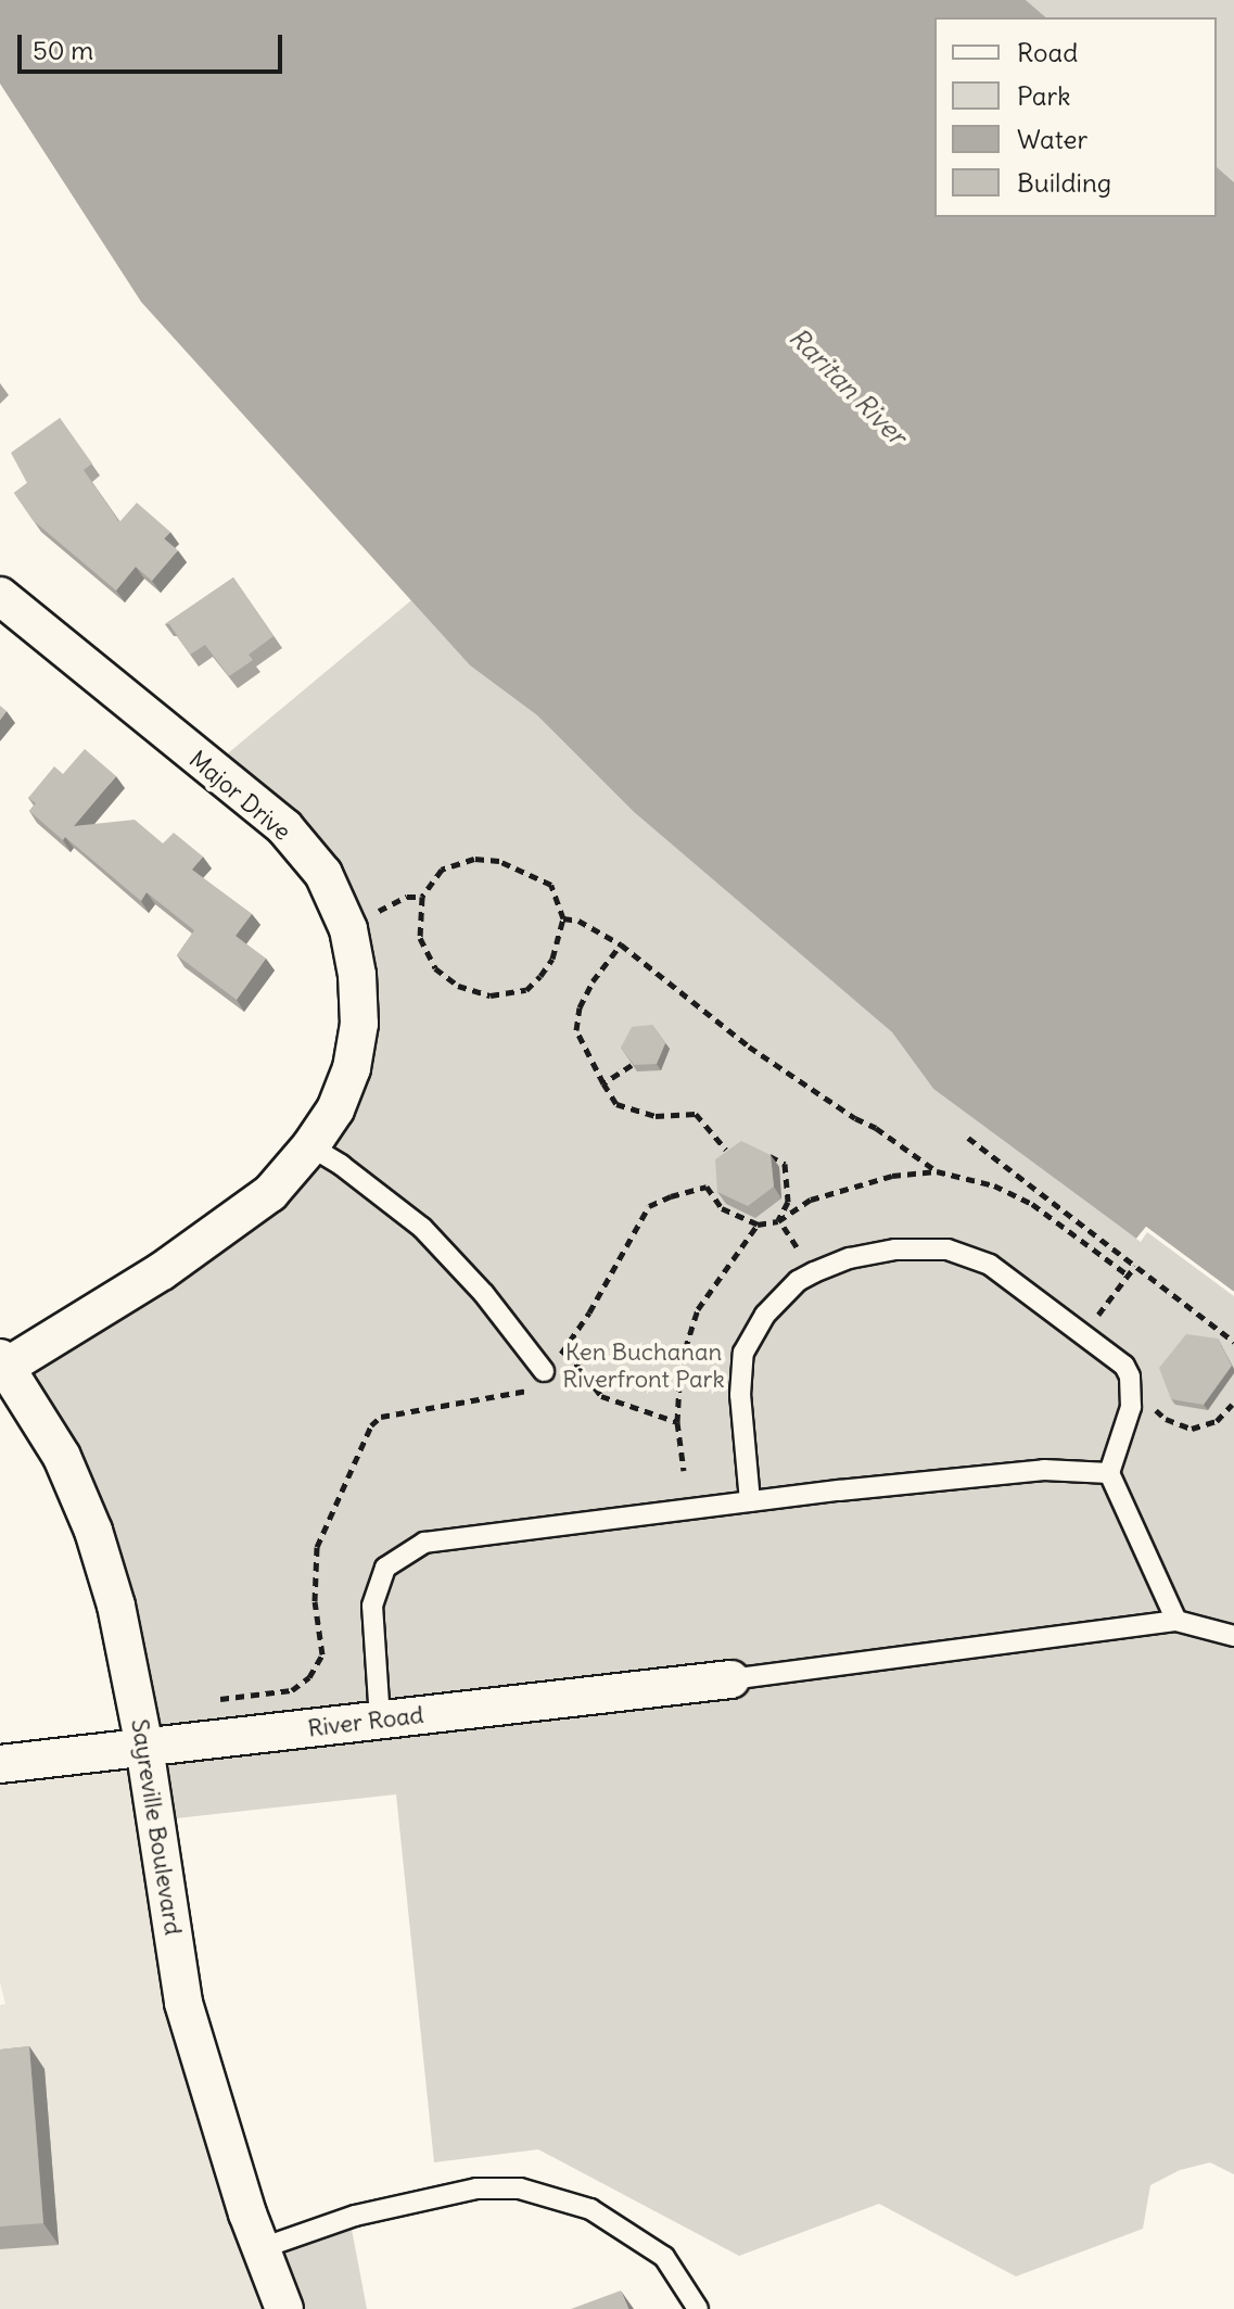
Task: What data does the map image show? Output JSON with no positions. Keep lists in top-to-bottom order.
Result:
{
  "streets": {
    "street": ["Major Drive", "River Road", "Sayreville Boulevard"]
  },
  "crossings": [
    ["Major Drive", "Sayreville Boulevard"],
    ["River Road", "Sayreville Boulevard"]
  ],
  "water": ["Raritan River"],
  "parks": ["Ken Buchanan Riverfront Park"],
  "legend": [
    "Road",
    "Park",
    "Water",
    "Building"
  ],
  "scale_bar": "50 m"
}
